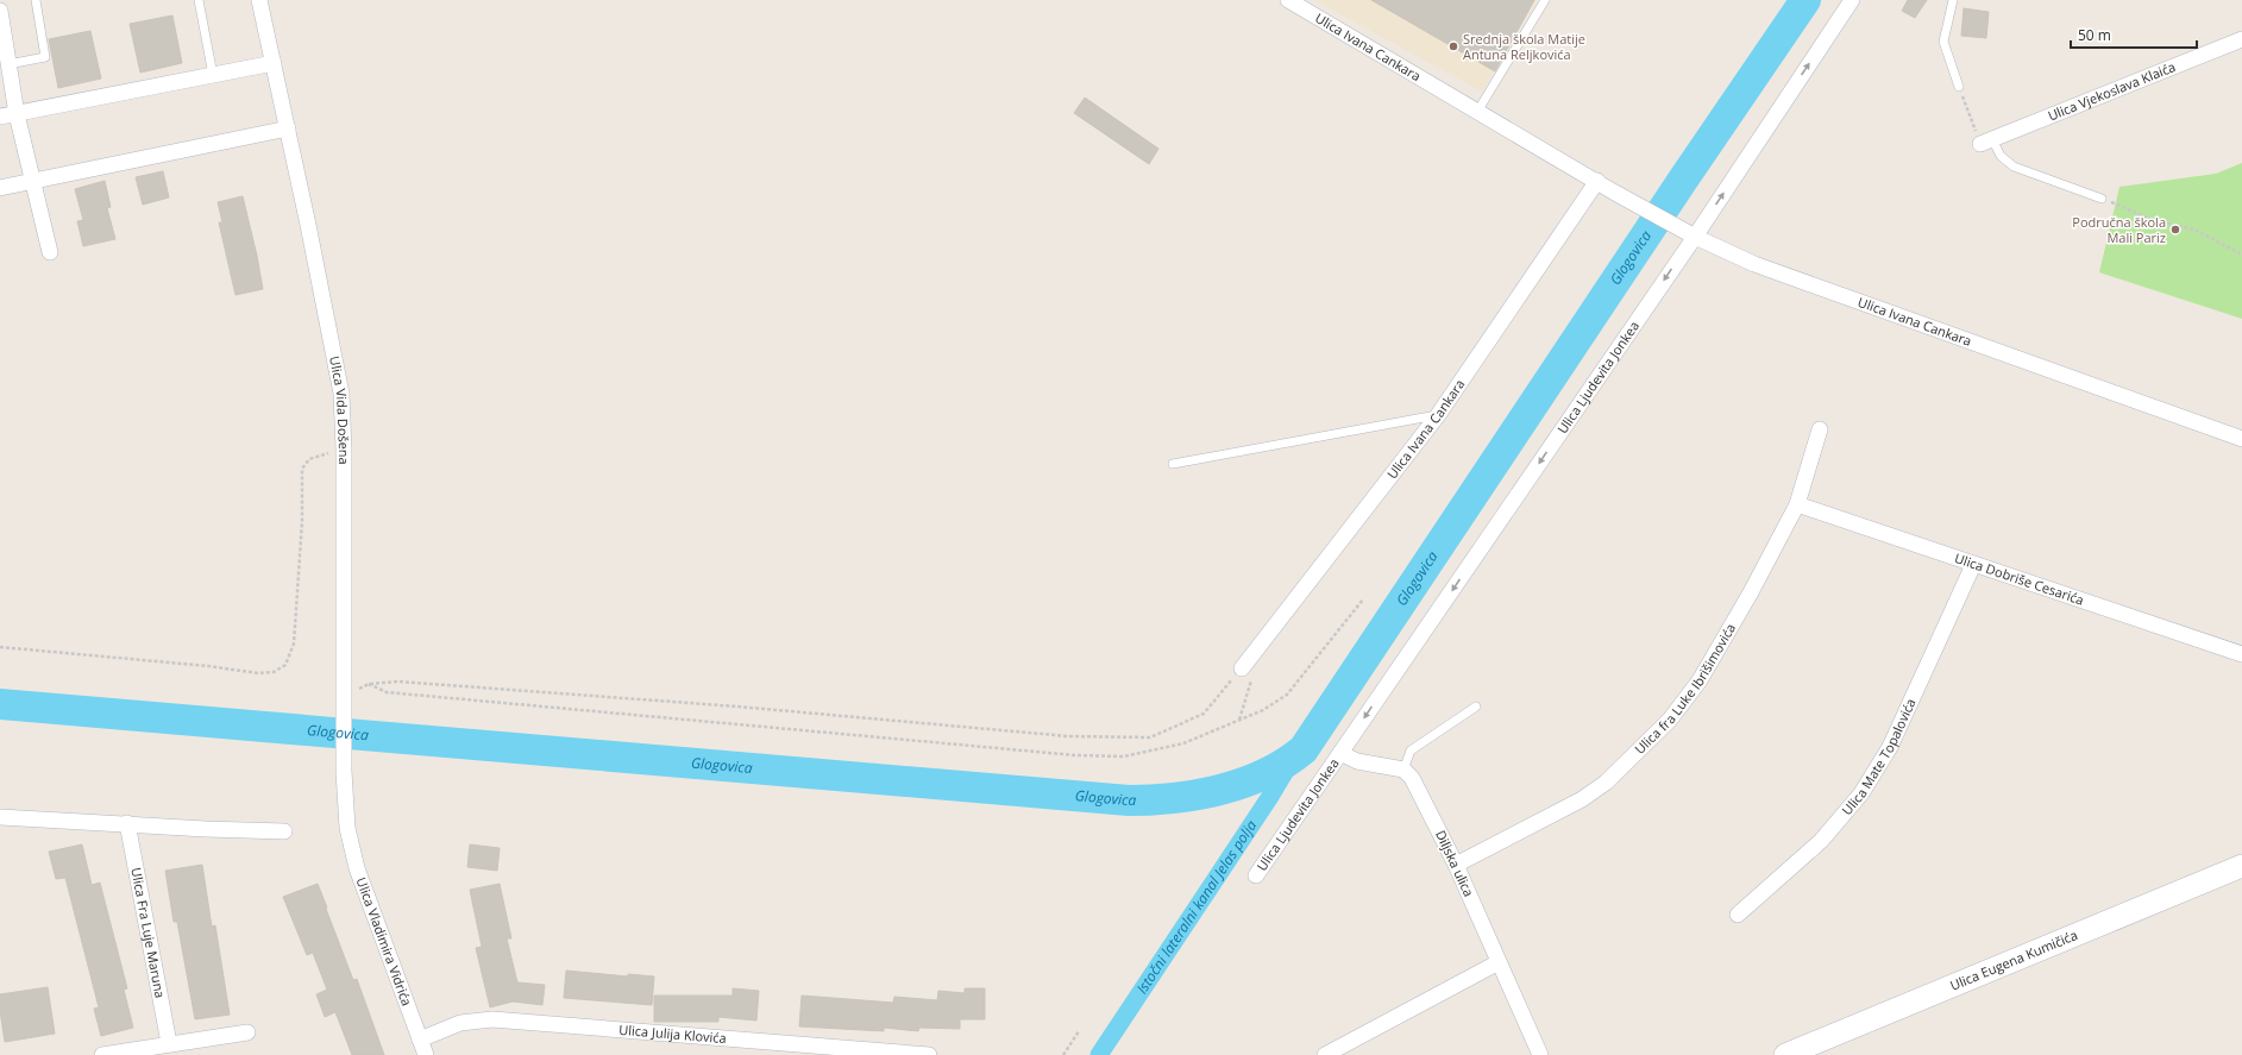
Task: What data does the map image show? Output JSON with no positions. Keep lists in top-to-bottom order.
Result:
{
  "streets": {
    "main road": ["Ulica Eugena Kumičića"],
    "street": [
      "Ulica Ivana Cankara",
      "Ulica Vjekoslava Klaića",
      "Ulica Ljudevita Jonkea",
      "Ulica Vida Došena",
      "Ulica Dobriše Cesarića",
      "Ulica fra Luke Ibrišimovića",
      "Ulica Mate Topalovića",
      "Diljska ulica",
      "Ulica Fra Luje Maruna",
      "Ulica Vladimira Vidrića",
      "Ulica Julija Klovića"
    ]
  },
  "crossings": [
    ["Ulica Ivana Cankara", "Ulica Ljudevita Jonkea"],
    ["Ulica Ljudevita Jonkea", "Diljska ulica"],
    ["Ulica Vida Došena", "Ulica Vladimira Vidrića"],
    ["Ulica Dobriše Cesarića", "Ulica fra Luke Ibrišimovića"],
    ["Ulica Dobriše Cesarića", "Ulica Mate Topalovića"],
    ["Ulica fra Luke Ibrišimovića", "Diljska ulica"],
    ["Ulica Vladimira Vidrića", "Ulica Julija Klovića"]
  ],
  "water": ["Glogovica", "Istočni lateralni kanal Jelas polja"],
  "places": ["Srednja škola Matije Antuna Reljkovića", "Područna škola Mali Pariz"],
  "scale_bar": "50 m"
}
